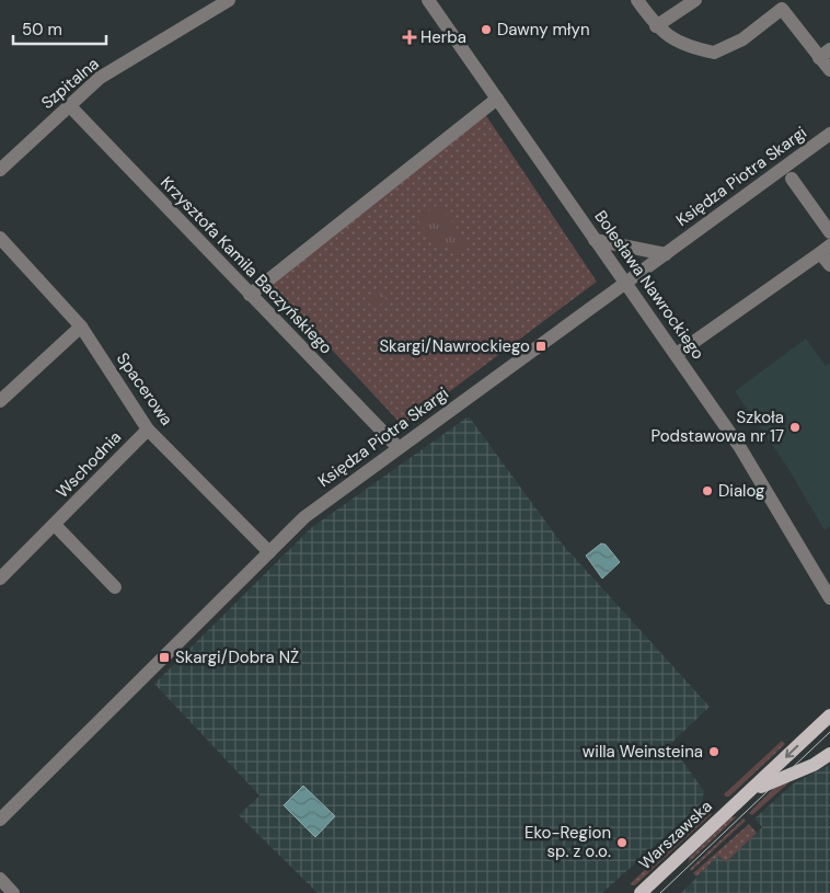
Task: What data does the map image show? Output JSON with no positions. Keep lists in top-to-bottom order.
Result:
{
  "streets": {
    "main road": ["Warszawska"],
    "street": [
      "Szpitalna",
      "Księdza Piotra Skargi",
      "Krzysztofa Kamila Baczyńskiego",
      "Bolesława Nawrockiego",
      "Spacerowa",
      "Wschodnia"
    ]
  },
  "crossings": [
    ["Szpitalna", "Krzysztofa Kamila Baczyńskiego"],
    ["Księdza Piotra Skargi", "Krzysztofa Kamila Baczyńskiego"],
    ["Księdza Piotra Skargi", "Bolesława Nawrockiego"],
    ["Księdza Piotra Skargi", "Spacerowa"],
    ["Spacerowa", "Wschodnia"]
  ],
  "places": {
    "other": [
      "Dawny młyn",
      "Szkoła Podstawowa nr 17",
      "Dialog",
      "willa Weinsteina",
      "Eko-Region sp. z o.o."
    ],
    "health": ["Herba"],
    "transit": ["Skargi/Nawrockiego", "Skargi/Dobra NŻ"]
  },
  "scale_bar": "50 m"
}
